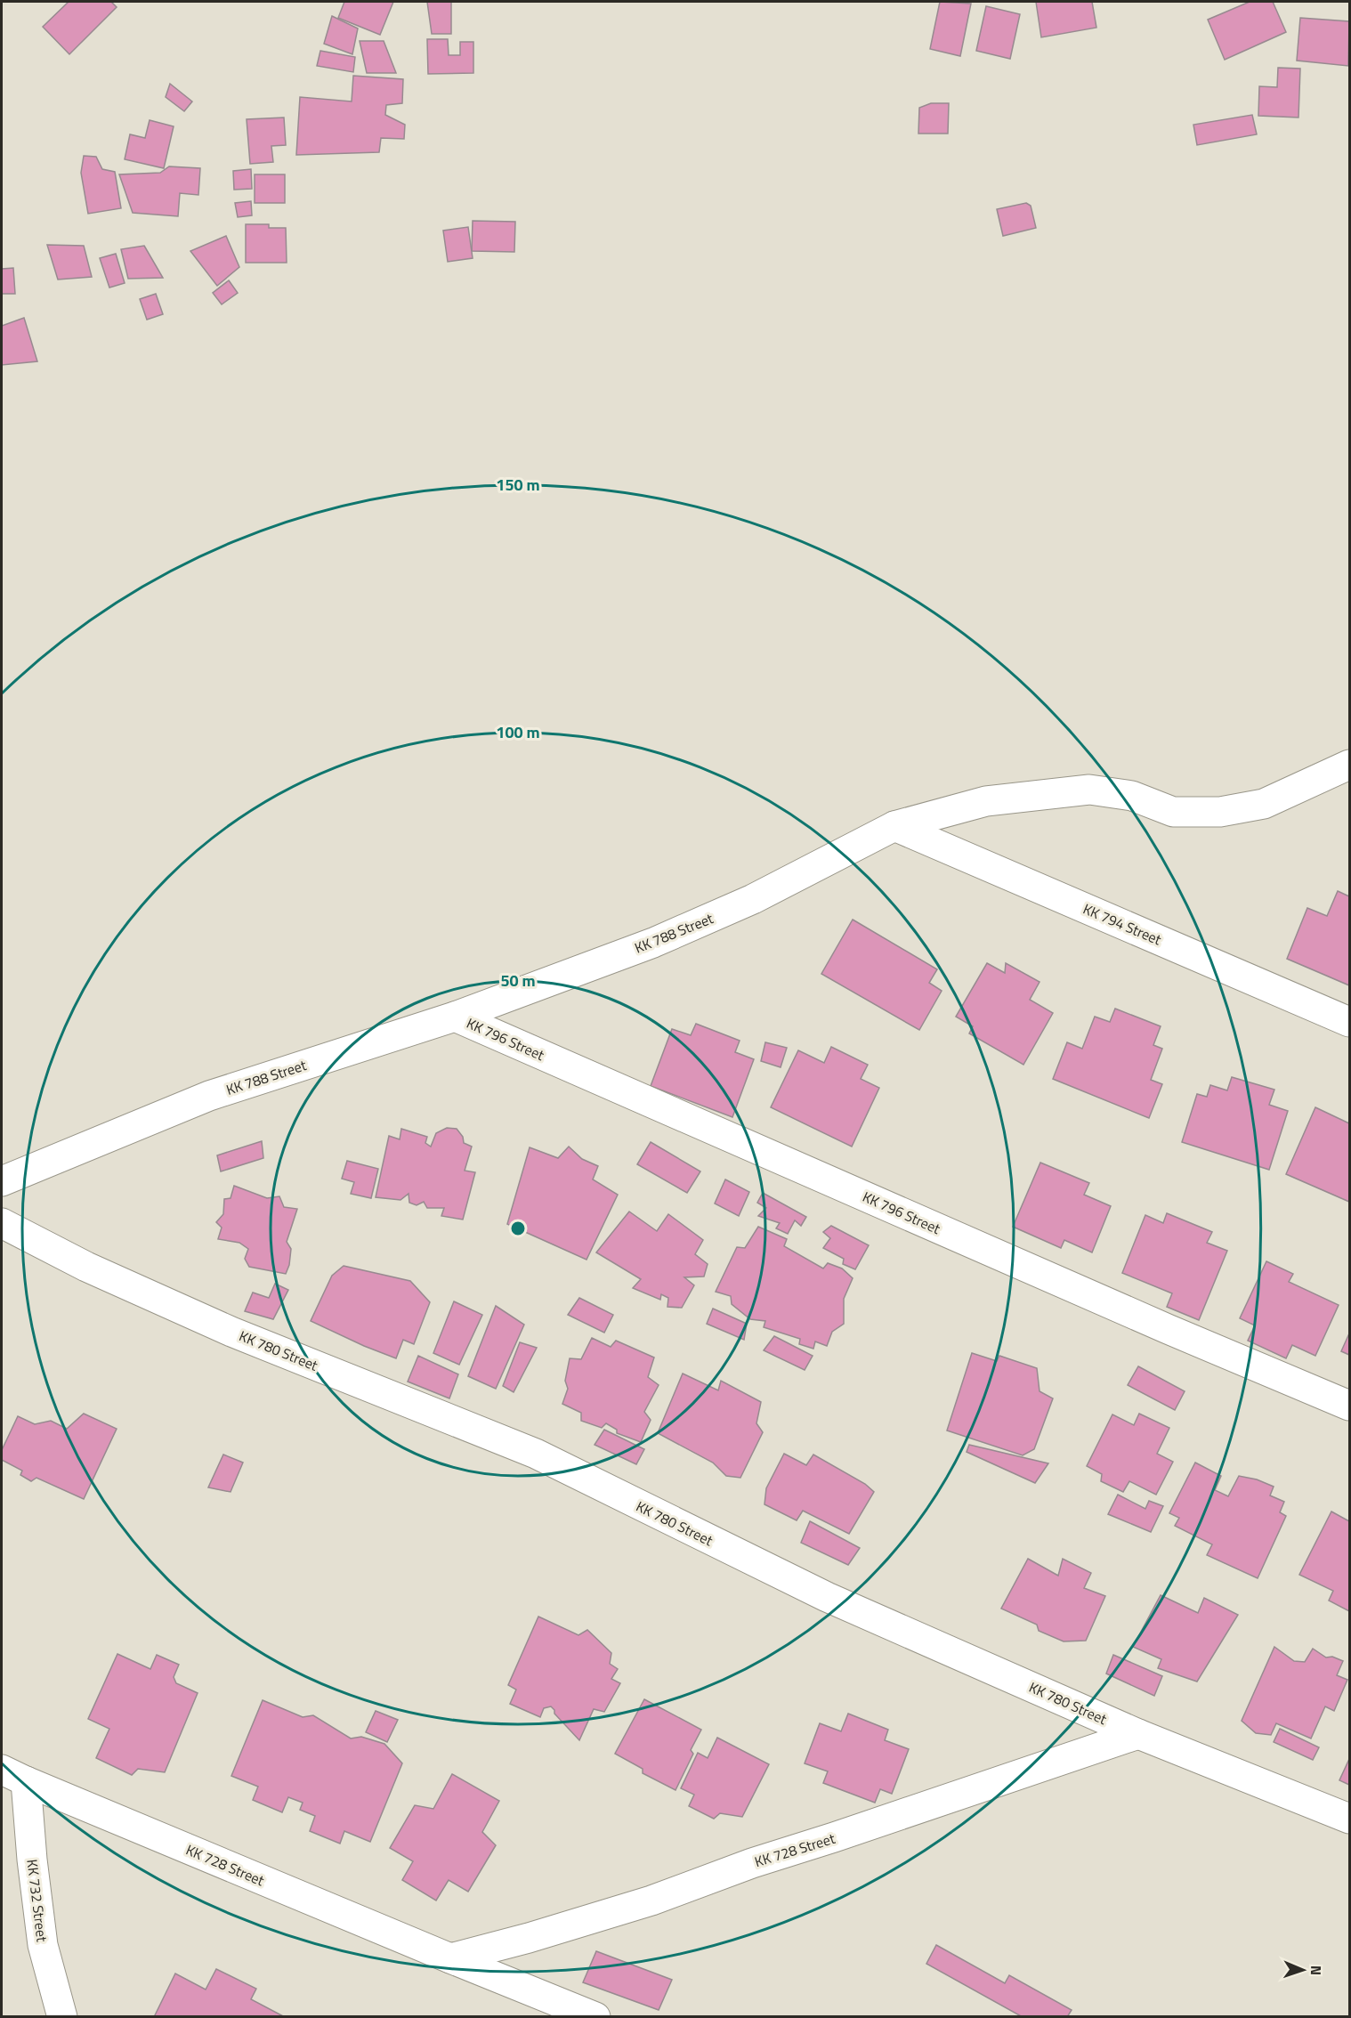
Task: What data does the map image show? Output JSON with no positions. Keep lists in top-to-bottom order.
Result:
{
  "streets": {
    "street": [
      "KK 794 Street",
      "KK 788 Street",
      "KK 796 Street",
      "KK 780 Street",
      "KK 728 Street",
      "KK 732 Street"
    ]
  },
  "crossings": [
    ["KK 794 Street", "KK 788 Street"],
    ["KK 788 Street", "KK 796 Street"],
    ["KK 780 Street", "KK 728 Street"],
    ["KK 728 Street", "KK 732 Street"]
  ],
  "north": "right",
  "rings": ["150 m", "100 m", "50 m"]
}
